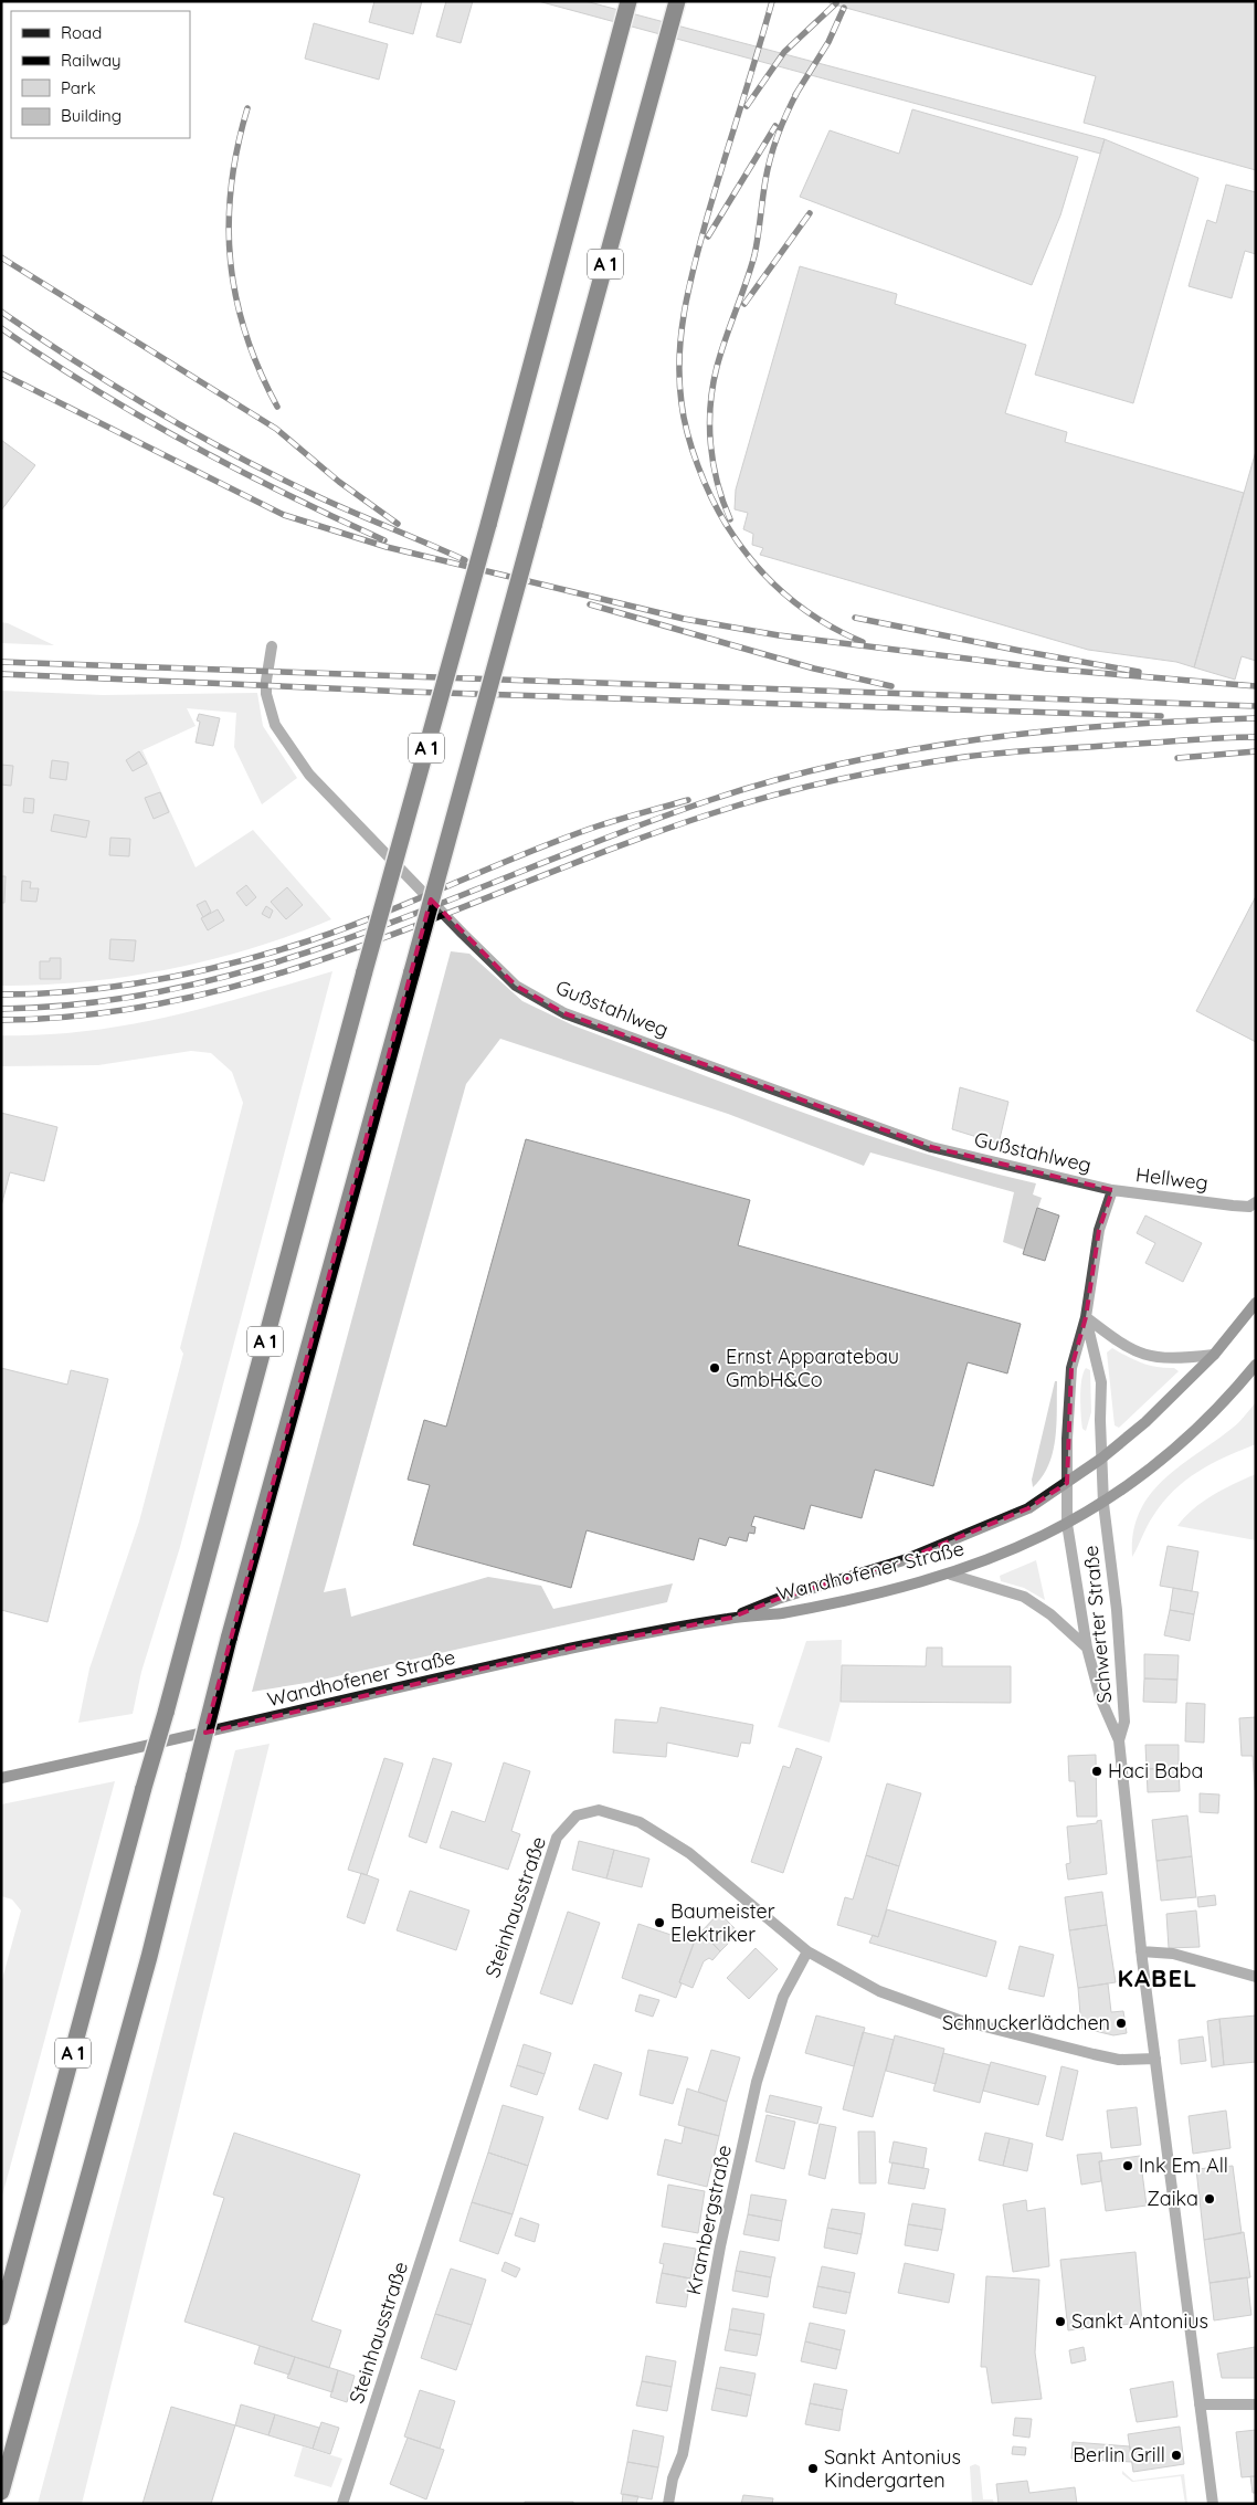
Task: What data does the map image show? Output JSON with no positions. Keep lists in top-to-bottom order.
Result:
{
  "streets": {
    "highway": ["A 1"],
    "main road": ["Wandhofener Straße"],
    "street": [
      "Gußstahlweg",
      "Hellweg",
      "Schwerter Straße",
      "Steinhausstraße",
      "Krambergstraße"
    ]
  },
  "crossings": [
    ["Gußstahlweg", "Hellweg"],
    ["Hellweg", "Wandhofener Straße"],
    ["Hellweg", "Schwerter Straße"],
    ["Wandhofener Straße", "Schwerter Straße"],
    ["Schwerter Straße", "Steinhausstraße"],
    ["Steinhausstraße", "Krambergstraße"]
  ],
  "districts": ["KABEL"],
  "places": [
    "Ernst Apparatebau GmbH&Co",
    "Haci Baba",
    "Baumeister Elektriker",
    "Schnuckerlädchen",
    "Ink Em All",
    "Zaika",
    "Sankt Antonius",
    "Berlin Grill",
    "Sankt Antonius Kindergarten"
  ],
  "legend": [
    "Road",
    "Railway",
    "Park",
    "Building"
  ]
}
